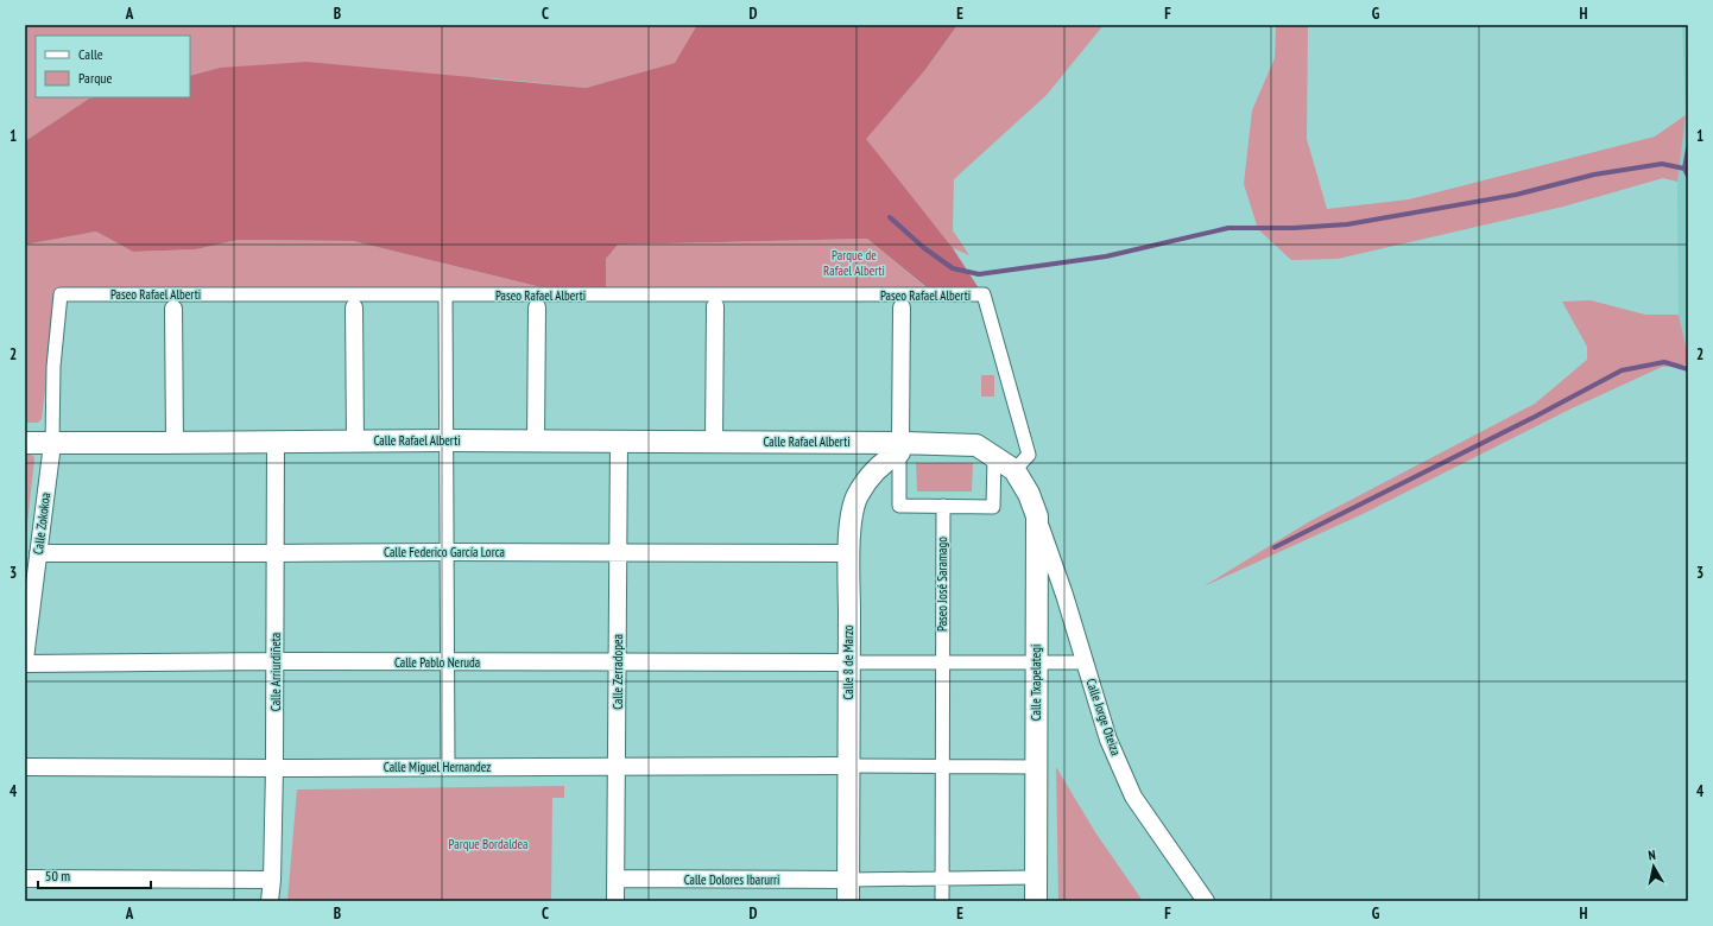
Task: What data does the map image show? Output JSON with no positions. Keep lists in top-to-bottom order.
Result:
{
  "streets": {
    "street": [
      "Paseo Rafael Alberti",
      "Calle Rafael Alberti",
      "Calle Zokokoa",
      "Calle Federico García Lorca",
      "Paseo José Saramago",
      "Calle Pablo Neruda",
      "Calle 8 de Marzo",
      "Calle Arriurdiñeta",
      "Calle Zerradopea",
      "Calle Txapelategi",
      "Calle Jorge Oteiza",
      "Calle Miguel Hernandez",
      "Calle Dolores Ibarurri"
    ]
  },
  "crossings": [
    ["Paseo Rafael Alberti", "Calle Rafael Alberti"],
    ["Paseo Rafael Alberti", "Calle Zokokoa"],
    ["Paseo Rafael Alberti", "Calle Txapelategi"],
    ["Calle Rafael Alberti", "Calle Zokokoa"],
    ["Calle Rafael Alberti", "Calle 8 de Marzo"],
    ["Calle Rafael Alberti", "Calle Arriurdiñeta"],
    ["Calle Rafael Alberti", "Calle Zerradopea"],
    ["Calle Rafael Alberti", "Calle Txapelategi"],
    ["Calle Zokokoa", "Calle Federico García Lorca"],
    ["Calle Federico García Lorca", "Calle 8 de Marzo"],
    ["Calle Federico García Lorca", "Calle Arriurdiñeta"],
    ["Calle Federico García Lorca", "Calle Zerradopea"],
    ["Calle Pablo Neruda", "Calle 8 de Marzo"],
    ["Calle Pablo Neruda", "Calle Arriurdiñeta"],
    ["Calle Pablo Neruda", "Calle Zerradopea"],
    ["Calle 8 de Marzo", "Calle Miguel Hernandez"],
    ["Calle 8 de Marzo", "Calle Dolores Ibarurri"],
    ["Calle Arriurdiñeta", "Calle Miguel Hernandez"],
    ["Calle Zerradopea", "Calle Miguel Hernandez"],
    ["Calle Zerradopea", "Calle Dolores Ibarurri"],
    ["Calle Txapelategi", "Calle Jorge Oteiza"]
  ],
  "parks": ["Parque de Rafael Alberti", "Parque Bordaldea"],
  "legend": ["Calle", "Parque"],
  "scale_bar": "50 m",
  "north": "top",
  "grid": {
    "columns": [
      "A",
      "B",
      "C",
      "D",
      "E",
      "F",
      "G",
      "H"
    ],
    "rows": [
      "1",
      "2",
      "3",
      "4"
    ]
  }
}
